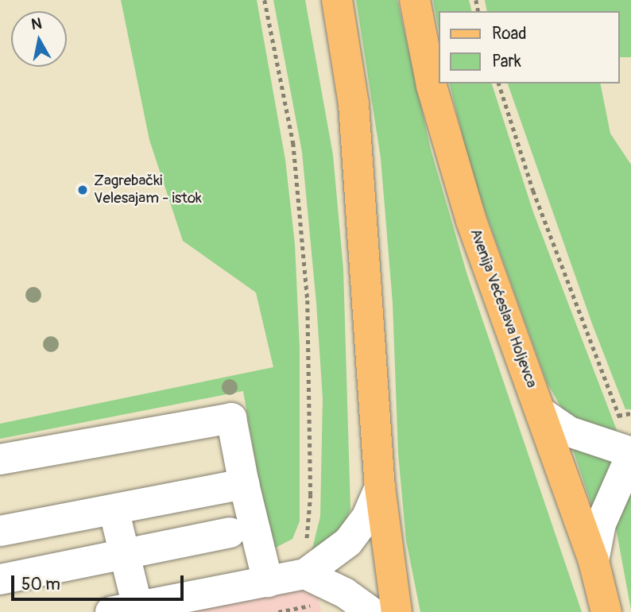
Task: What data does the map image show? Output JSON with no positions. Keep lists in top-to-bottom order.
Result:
{
  "streets": {
    "main road": ["Avenija Većeslava Holjevca"]
  },
  "places": ["Zagrebački Velesajam - istok"],
  "legend": ["Road", "Park"],
  "scale_bar": "50 m",
  "north": "top"
}
